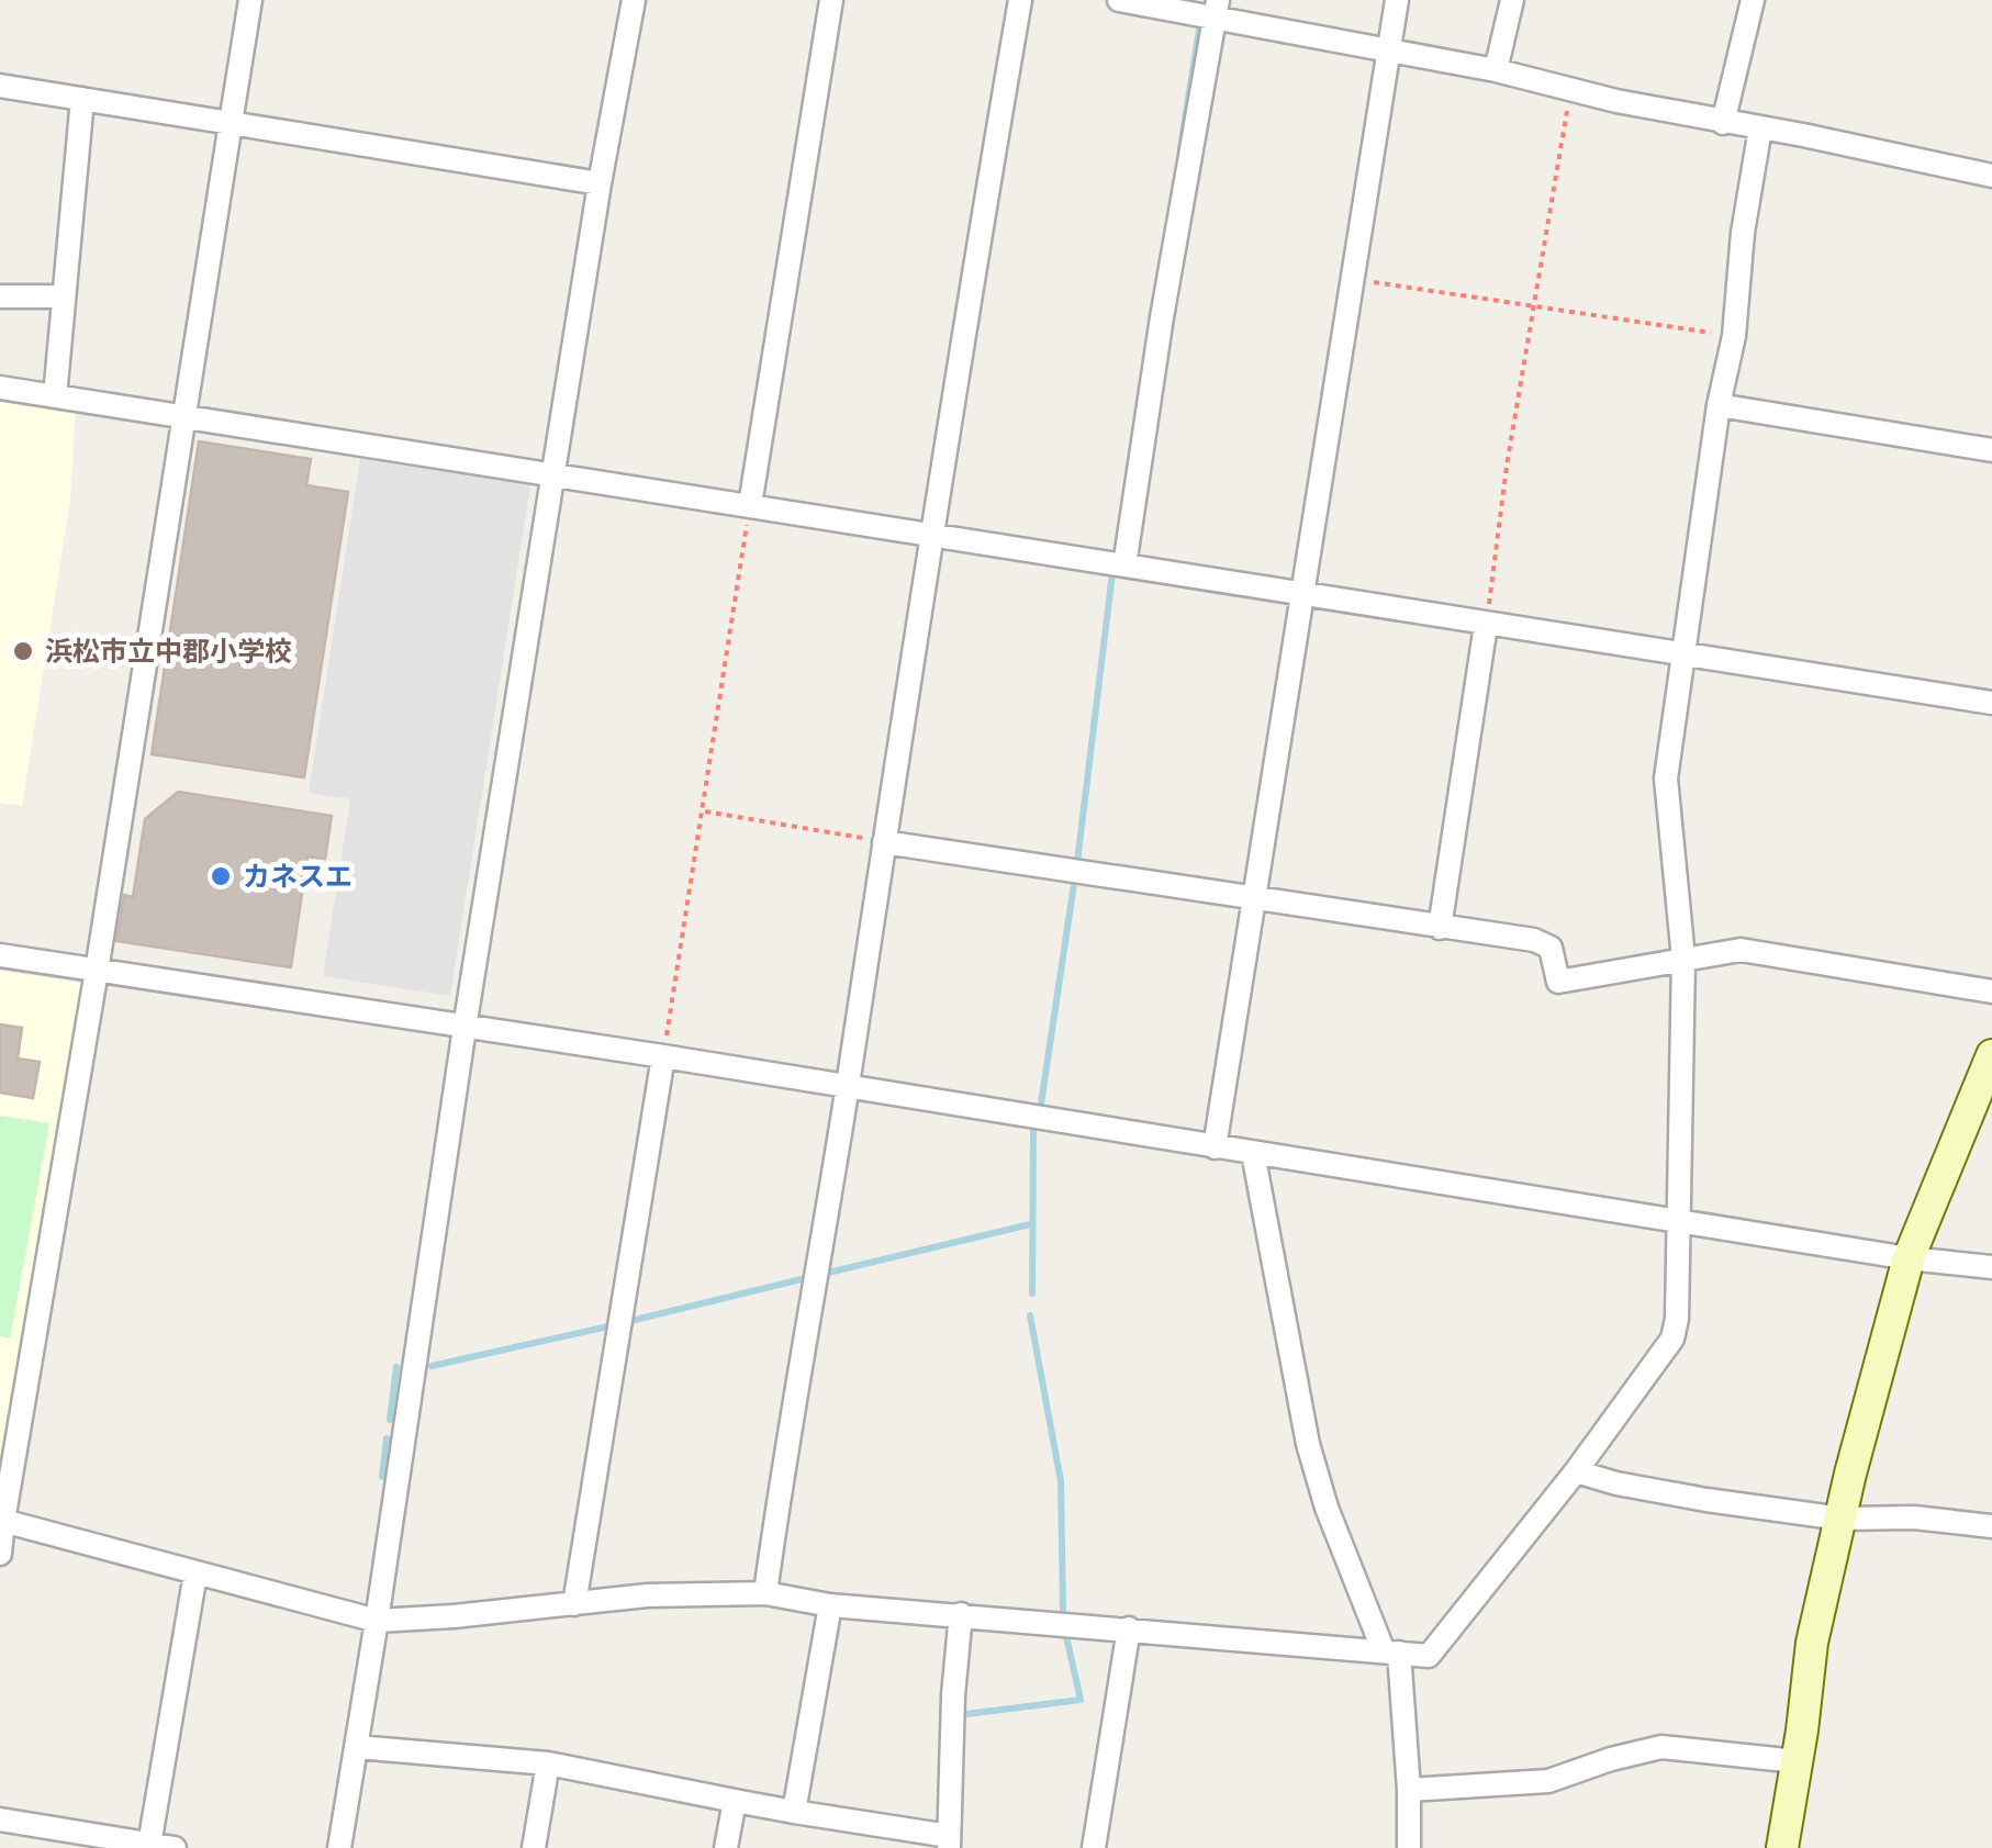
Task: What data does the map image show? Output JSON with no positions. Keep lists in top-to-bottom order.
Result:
{
  "places": ["浜松市立中郡小学校", "カネスエ"]
}
